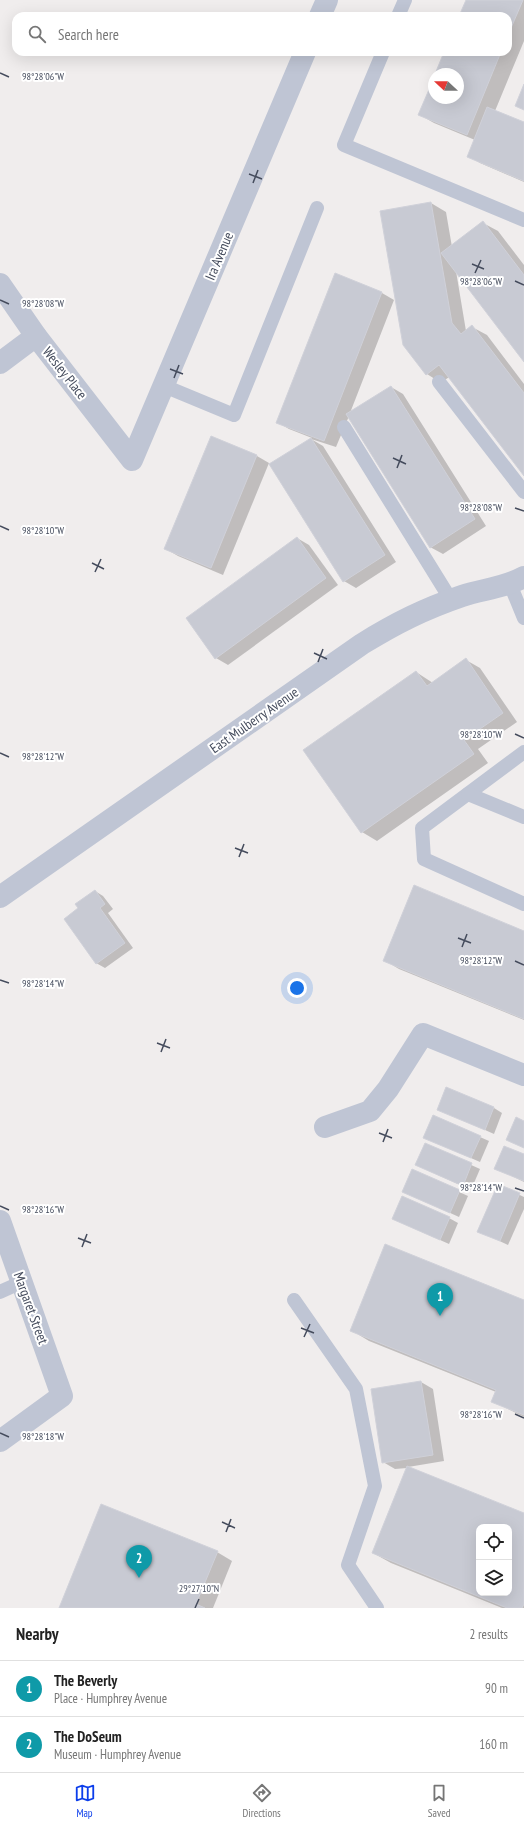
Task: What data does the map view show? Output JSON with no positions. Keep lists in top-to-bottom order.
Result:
{
  "streets": {
    "street": [
      "Ira Avenue",
      "Wesley Place",
      "East Mulberry Avenue",
      "Margaret Street"
    ]
  },
  "crossings": [
    ["Ira Avenue", "Wesley Place"]
  ],
  "north": "left",
  "page": {
    "search": "Search here",
    "pins": ["1", "2"],
    "heading": ["Nearby", "2 results"],
    "list": [
      {
        "mark": "1",
        "name": "The Beverly",
        "note": "Place · Humphrey Avenue",
        "value": "90 m"
      },
      {
        "mark": "2",
        "name": "The DoSeum",
        "note": "Museum · Humphrey Avenue",
        "value": "160 m"
      }
    ],
    "nav": ["Map", "Directions", "Saved"]
  },
  "coordinates": [
    "98°28'06\"W",
    "98°28'08\"W",
    "98°28'10\"W",
    "98°28'12\"W",
    "98°28'14\"W",
    "98°28'16\"W",
    "98°28'18\"W",
    "29°27'10\"N"
  ]
}
